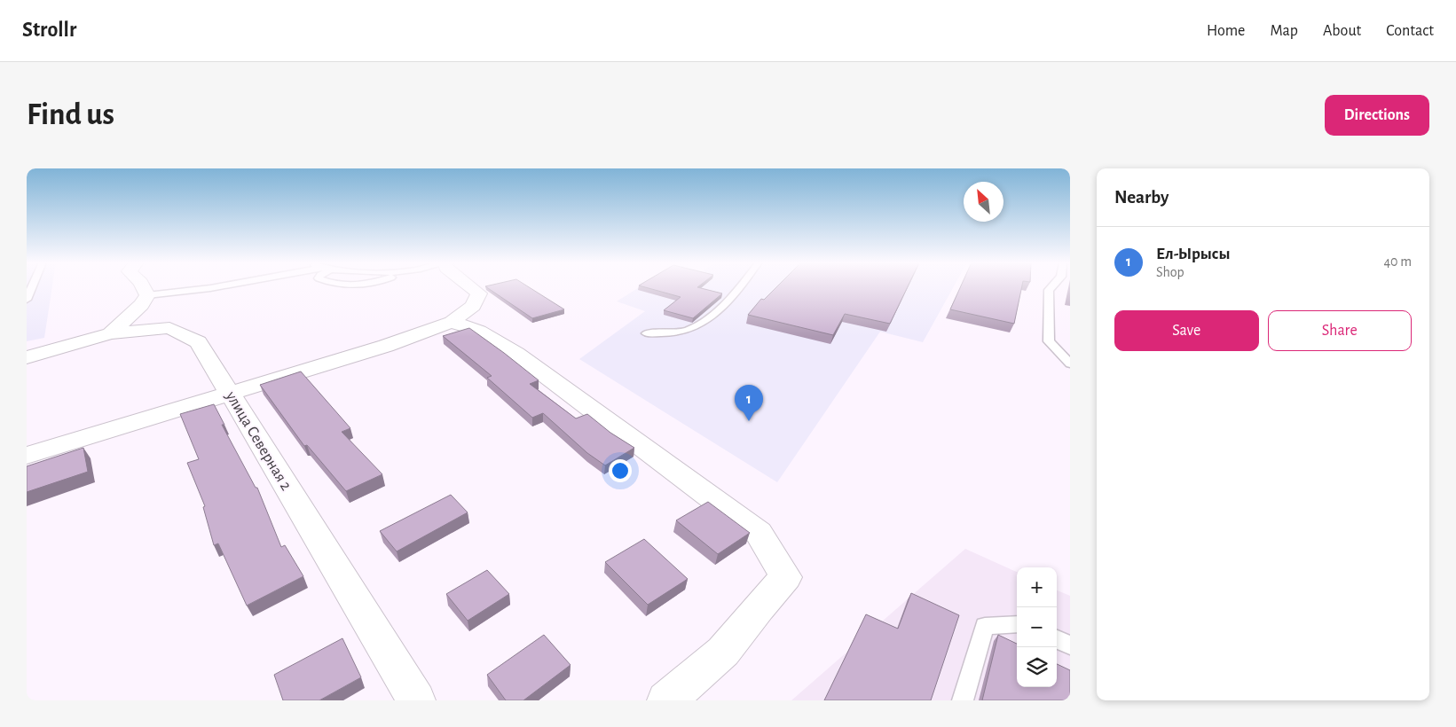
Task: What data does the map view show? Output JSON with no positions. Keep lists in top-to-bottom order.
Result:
{
  "streets": {
    "street": ["улица Северная 2"]
  },
  "north": "top left",
  "page": {
    "header": "Strollr",
    "nav": [
      "Home",
      "Map",
      "About",
      "Contact"
    ],
    "buttons": [
      "Directions",
      ["Save", "Share"]
    ],
    "title": "Find us",
    "heading": "Nearby",
    "list": [
      {
        "mark": "1",
        "name": "Ел-Ырысы",
        "note": "Shop",
        "value": "40 m"
      }
    ],
    "pins": "1",
    "map_buttons": ["+", "−"]
  }
}
